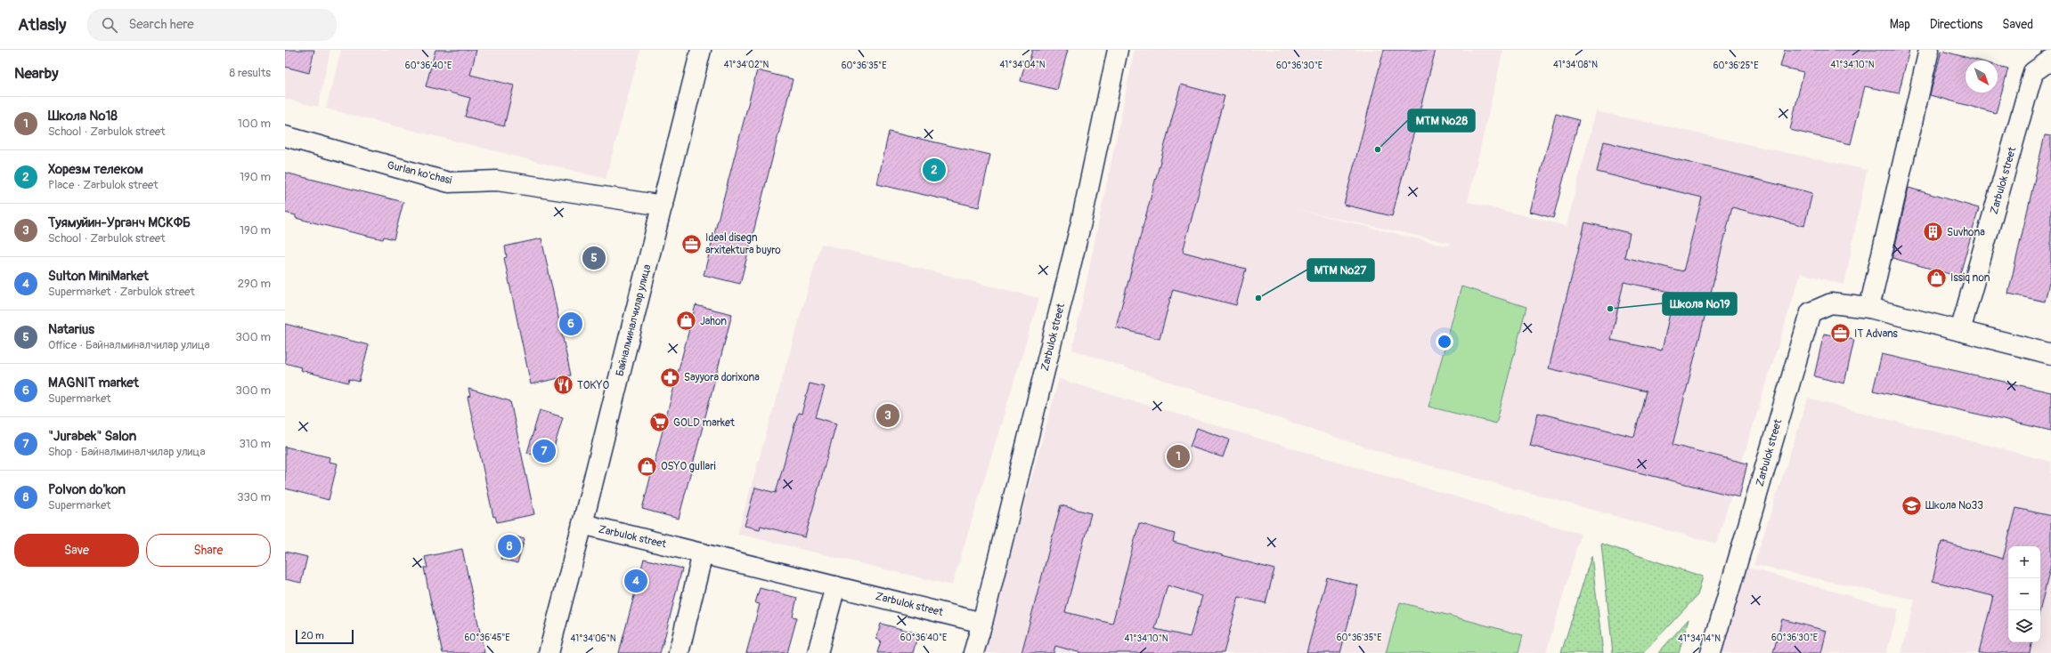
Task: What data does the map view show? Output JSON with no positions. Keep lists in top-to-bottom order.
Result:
{
  "streets": {
    "street": ["Gurlan ko'chasi", "Zarbulok street", "Байналминалчилар улица"]
  },
  "crossings": [
    ["Gurlan ko'chasi", "Байналминалчилар улица"],
    ["Zarbulok street", "Байналминалчилар улица"]
  ],
  "places": {
    "other": ["MTM №28", "MTM №27", "Школа №19"],
    "building": ["Suvhona"],
    "office": ["Ideal disegn arxitektura buyro", "IT Advans"],
    "shop": ["Issiq non", "Jahon", "OSYO gullari"],
    "pharmacy": ["Sayyora dorixona"],
    "restaurant": ["TOKYO"],
    "supermarket": ["GOLD market"],
    "school or university": ["Школа №33"]
  },
  "scale_bar": "20 m",
  "north": "bottom right",
  "page": {
    "header": "Atlasly",
    "search": "Search here",
    "nav": ["Map", "Directions", "Saved"],
    "heading": ["Nearby", "8 results"],
    "list": [
      {
        "mark": "1",
        "name": "Школа №18",
        "note": "School · Zarbulok street",
        "value": "100 m"
      },
      {
        "mark": "2",
        "name": "Хорезм телеком",
        "note": "Place · Zarbulok street",
        "value": "190 m"
      },
      {
        "mark": "3",
        "name": "Туямуйин-Урганч МСКФБ",
        "note": "School · Zarbulok street",
        "value": "190 m"
      },
      {
        "mark": "4",
        "name": "Sulton MiniMarket",
        "note": "Supermarket · Zarbulok street",
        "value": "290 m"
      },
      {
        "mark": "5",
        "name": "Natarius",
        "note": "Office · Байналминалчилар улица",
        "value": "300 m"
      },
      {
        "mark": "6",
        "name": "MAGNIT market",
        "note": "Supermarket",
        "value": "300 m"
      },
      {
        "mark": "7",
        "name": "\"Jurabek\" Salon",
        "note": "Shop · Байналминалчилар улица",
        "value": "310 m"
      },
      {
        "mark": "8",
        "name": "Polvon do'kon",
        "note": "Supermarket",
        "value": "330 m"
      }
    ],
    "pins": [
      "2",
      "5",
      "6",
      "3",
      "7",
      "1",
      "8",
      "4"
    ],
    "buttons": ["Save", "Share"],
    "map_buttons": ["+", "−"],
    "scale": "20 m"
  },
  "coordinates": [
    "41°34'02\"N",
    "41°34'04\"N",
    "41°34'08\"N",
    "41°34'10\"N",
    "60°36'35\"E",
    "60°36'30\"E",
    "60°36'40\"E",
    "60°36'25\"E",
    "60°36'45\"E",
    "41°34'06\"N",
    "41°34'14\"N"
  ]
}
